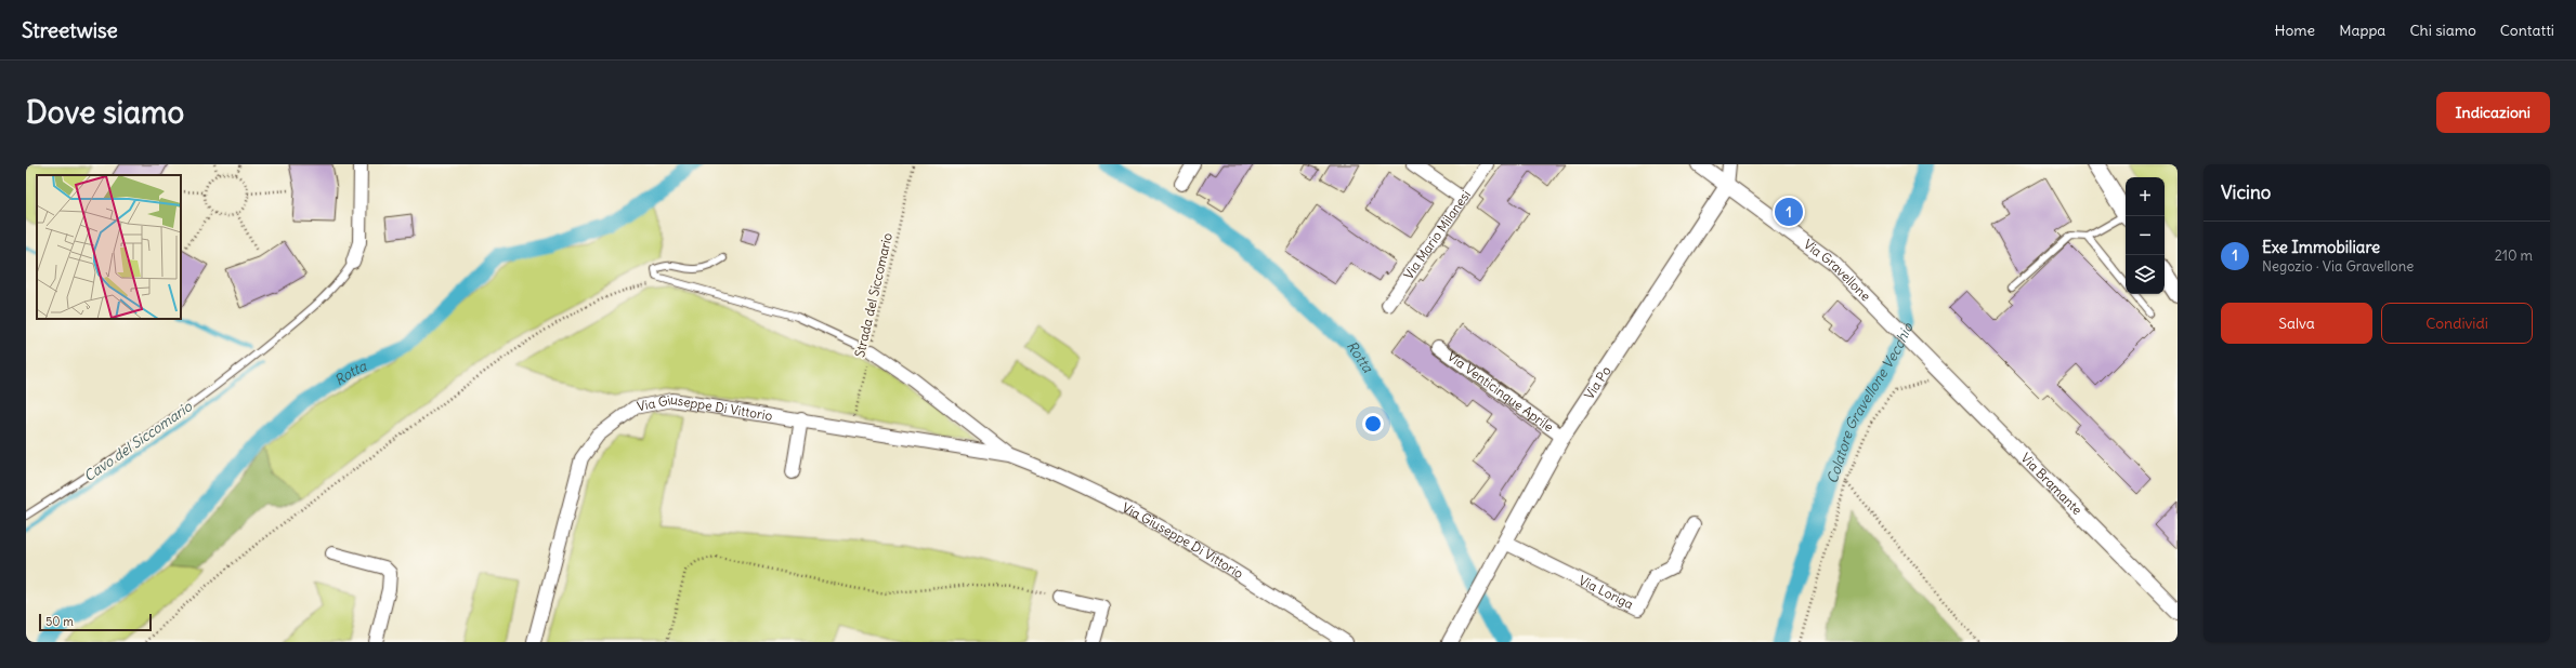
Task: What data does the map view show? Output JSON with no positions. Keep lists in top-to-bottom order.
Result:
{
  "streets": {
    "street": [
      "Via Mario Milanesi",
      "Via Gravellone",
      "Via Po",
      "Via Venticinque Aprile",
      "Via Giuseppe Di Vittorio",
      "Via Bramante",
      "Via Loriga"
    ],
    "path": ["Strada del Siccomario"]
  },
  "crossings": [
    ["Via Gravellone", "Via Po"],
    ["Via Gravellone", "Via Bramante"],
    ["Strada del Siccomario", "Via Giuseppe Di Vittorio"],
    ["Via Po", "Via Venticinque Aprile"],
    ["Via Po", "Via Loriga"]
  ],
  "water": ["Rotta", "Colatore Gravellone Vecchio", "Cavo del Siccomario"],
  "scale_bar": "50 m",
  "page": {
    "header": "Streetwise",
    "nav": [
      "Home",
      "Mappa",
      "Chi siamo",
      "Contatti"
    ],
    "buttons": [
      "Indicazioni",
      ["Salva", "Condividi"]
    ],
    "title": "Dove siamo",
    "heading": "Vicino",
    "map_buttons": ["+", "−"],
    "pins": "1",
    "list": [
      {
        "mark": "1",
        "name": "Exe Immobiliare",
        "note": "Negozio · Via Gravellone",
        "value": "210 m"
      }
    ],
    "scale": "50 m"
  }
}
